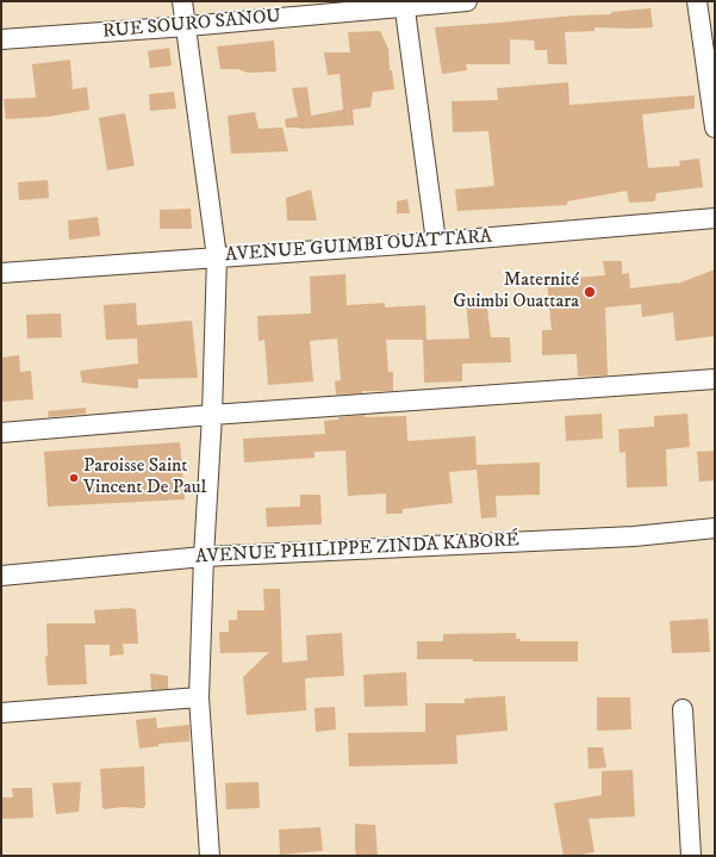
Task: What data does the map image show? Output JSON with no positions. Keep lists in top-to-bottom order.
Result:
{
  "streets": {
    "street": ["RUE SOURO SANOU", "AVENUE GUIMBI OUATTARA", "AVENUE PHILIPPE ZINDA KABORÉ"]
  },
  "places": ["Maternité Guimbi Ouattara", "Paroisse Saint Vincent De Paul"]
}
